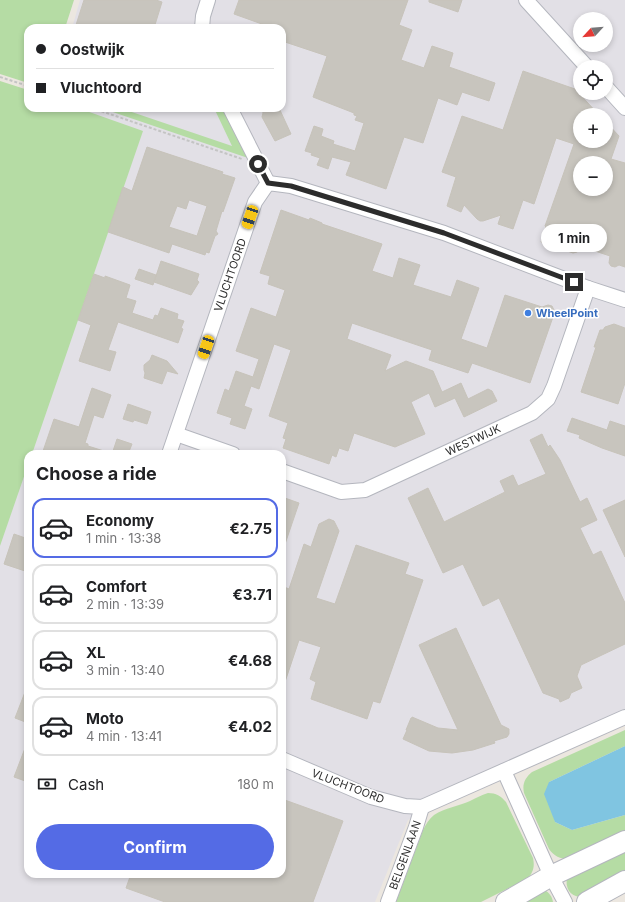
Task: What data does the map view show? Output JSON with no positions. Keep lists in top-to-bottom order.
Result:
{
  "streets": {
    "street": ["VLUCHTOORD", "WESTWIJK", "BELGENLAAN"]
  },
  "crossings": [
    ["VLUCHTOORD", "BELGENLAAN"]
  ],
  "places": ["WheelPoint"],
  "north": "bottom left",
  "page": {
    "map_buttons": ["+", "−"],
    "banner": ["Oostwijk", "Vluchtoord"],
    "bubble": "1 min",
    "heading": "Choose a ride",
    "list": [
      {
        "name": "Economy",
        "note": "1 min · 13:38",
        "value": "€2.75"
      },
      {
        "name": "Comfort",
        "note": "2 min · 13:39",
        "value": "€3.71"
      },
      {
        "name": "XL",
        "note": "3 min · 13:40",
        "value": "€4.68"
      },
      {
        "name": "Moto",
        "note": "4 min · 13:41",
        "value": "€4.02"
      }
    ],
    "pay": ["Cash", "180 m"],
    "buttons": "Confirm"
  }
}
